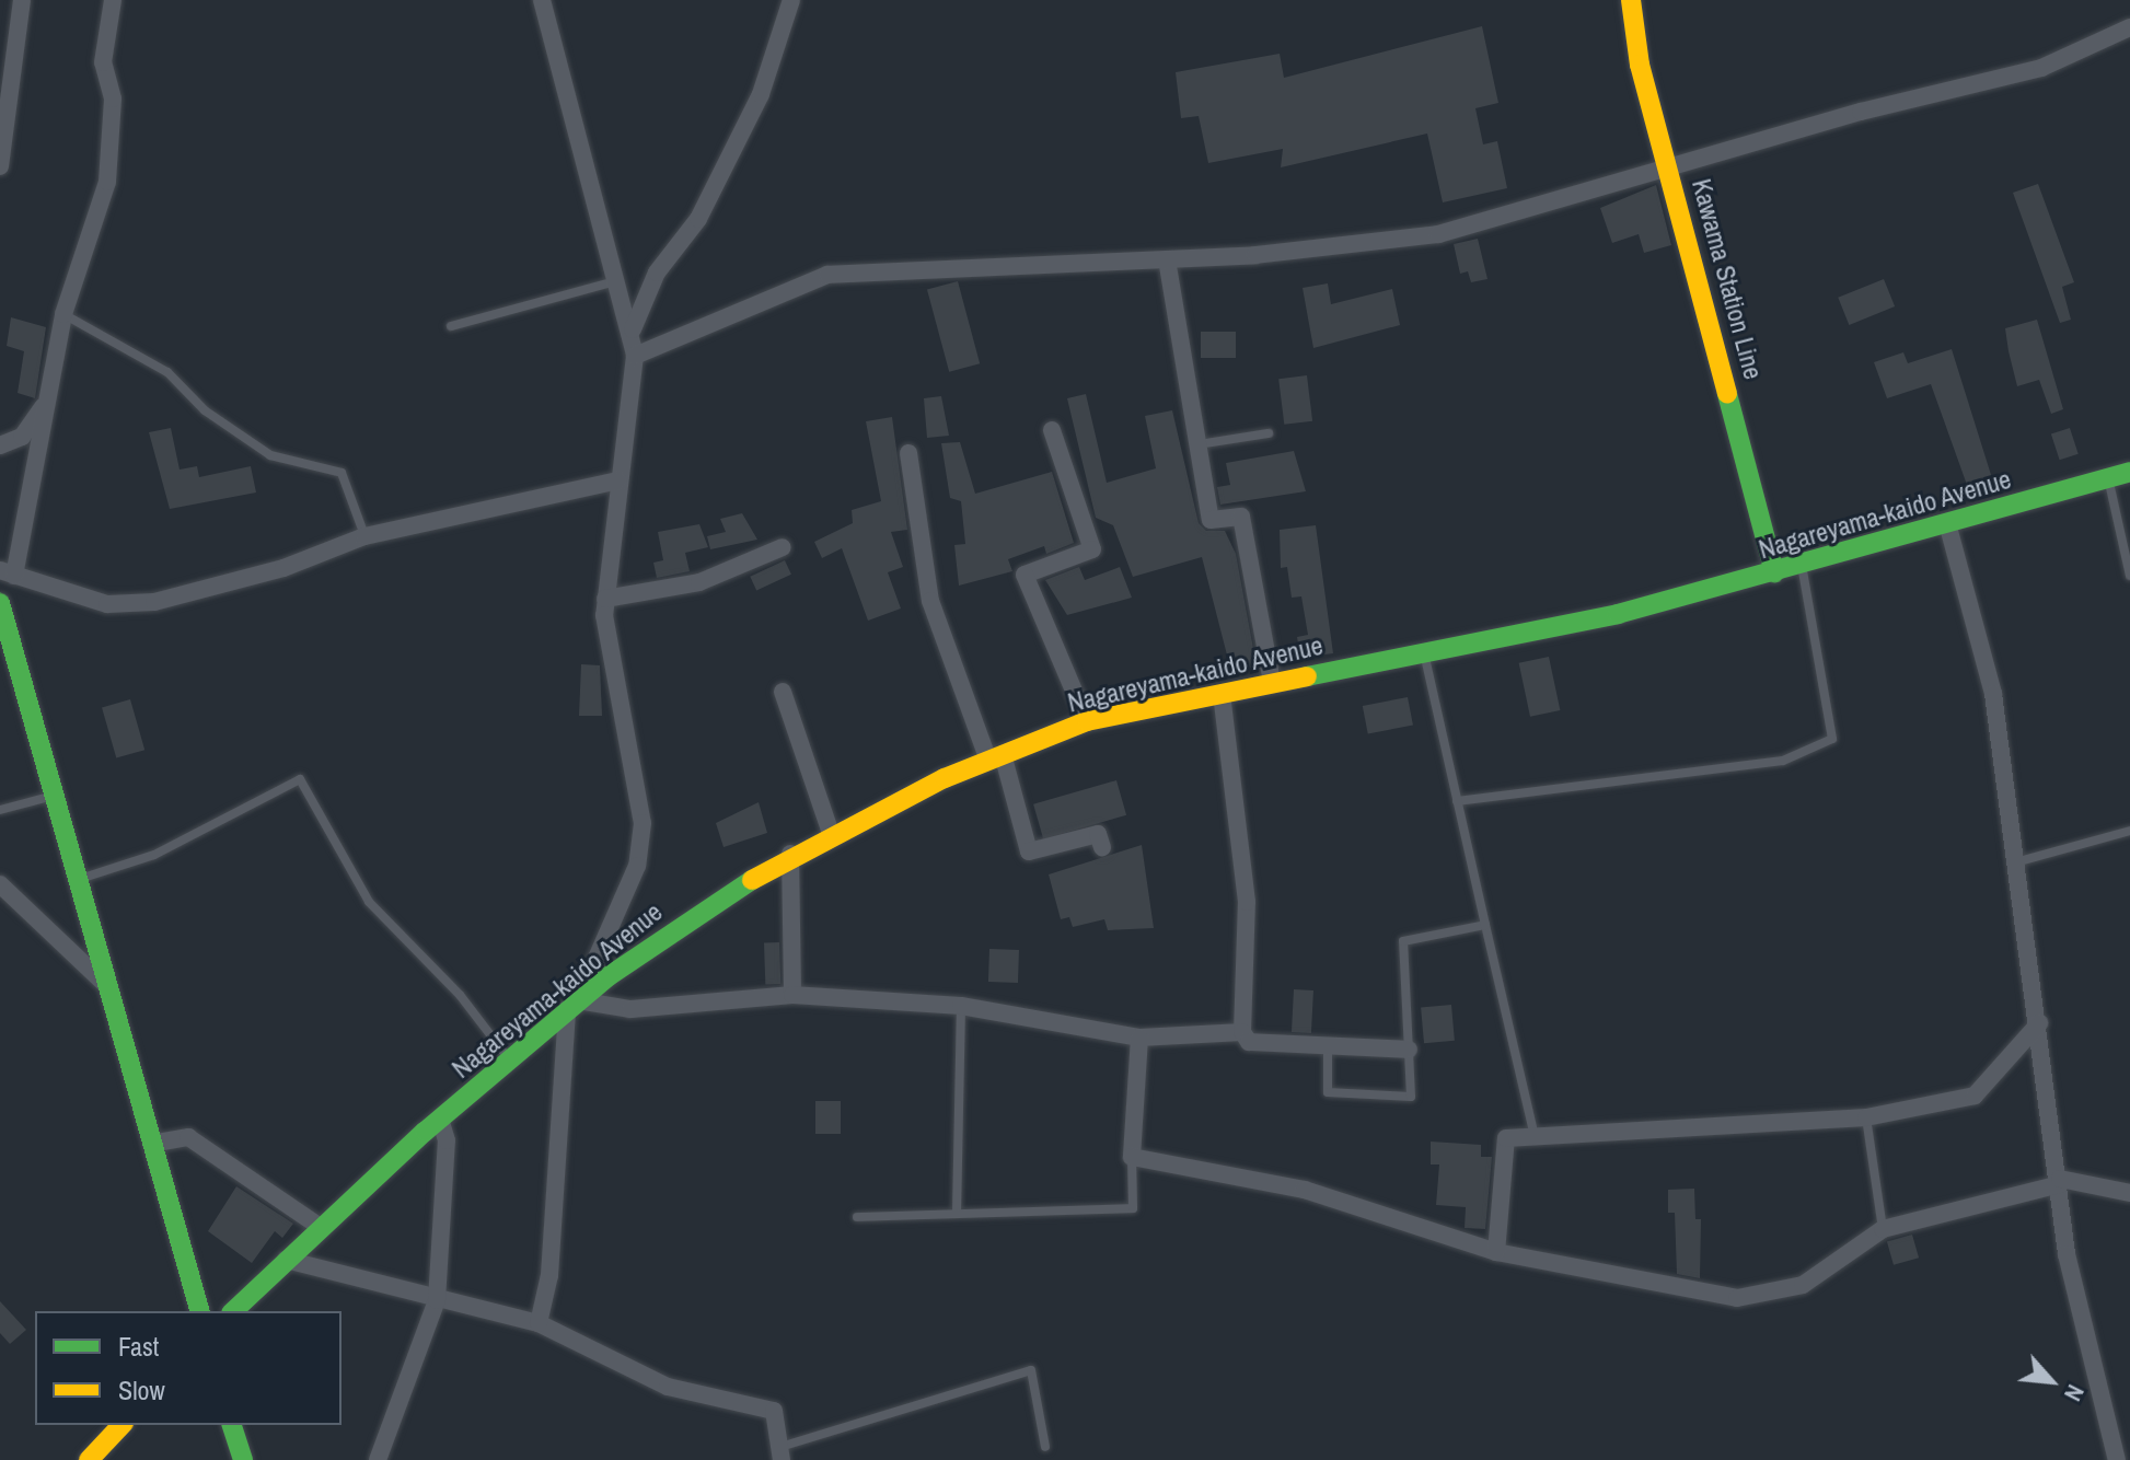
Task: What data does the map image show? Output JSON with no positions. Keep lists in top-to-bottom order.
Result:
{
  "streets": {
    "main road": ["Kawama Station Line", "Nagareyama-kaido Avenue"]
  },
  "crossings": [
    ["Kawama Station Line", "Nagareyama-kaido Avenue"]
  ],
  "legend": ["Fast", "Slow"],
  "north": "bottom right"
}
